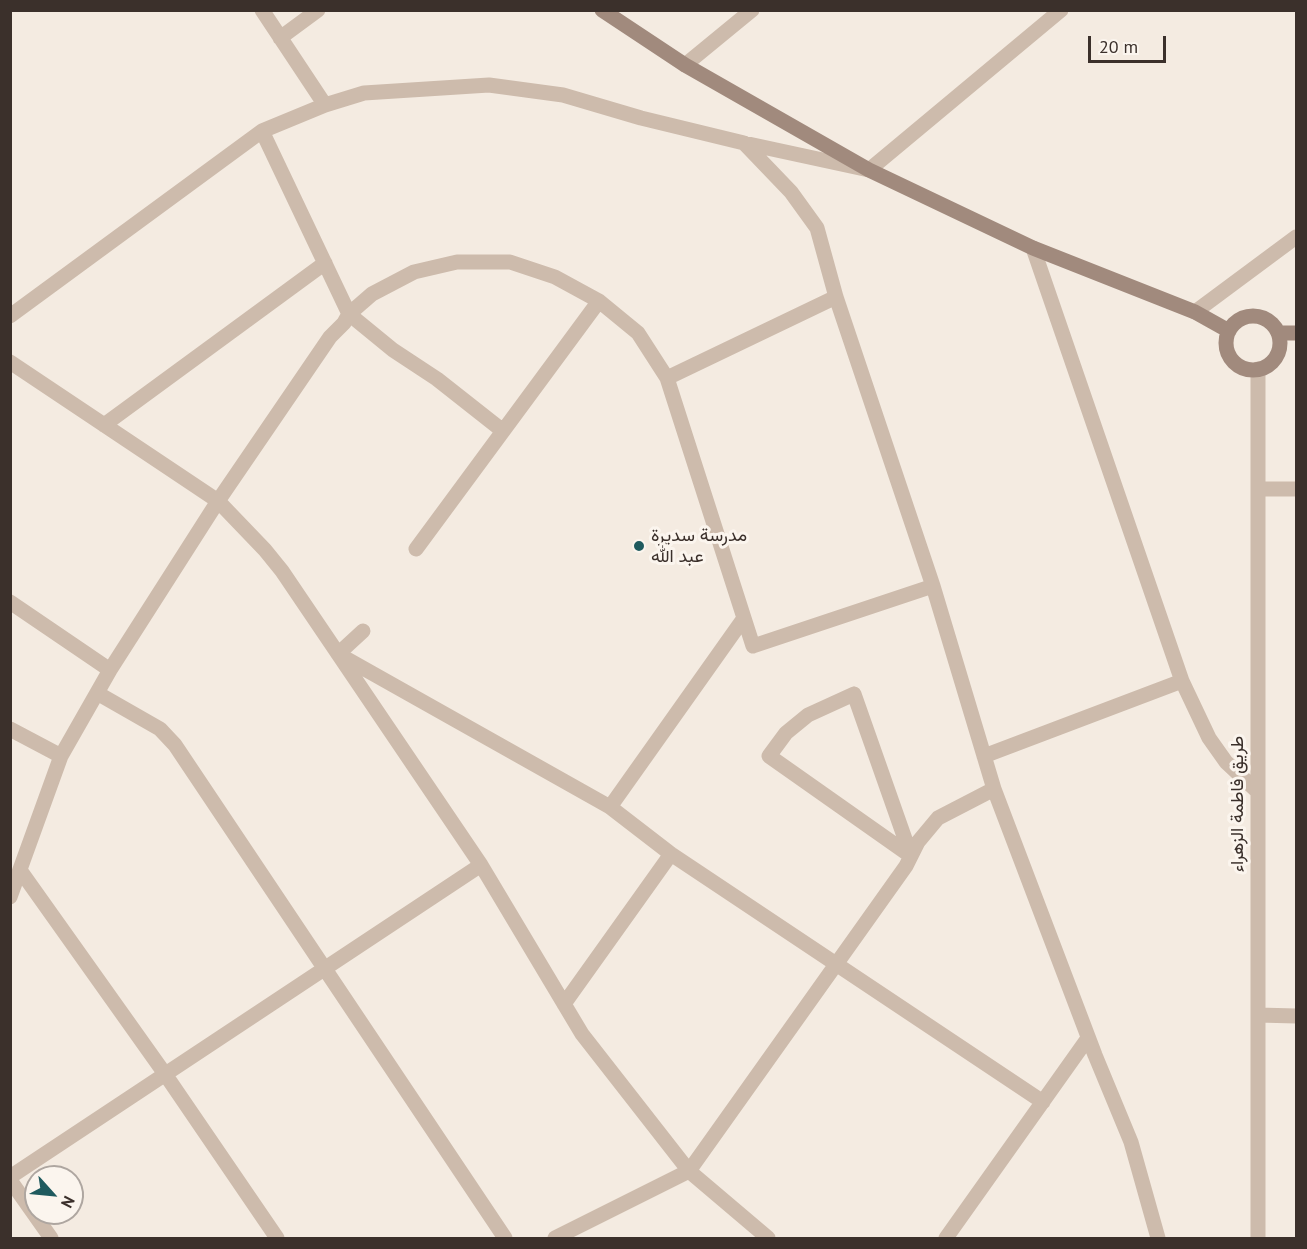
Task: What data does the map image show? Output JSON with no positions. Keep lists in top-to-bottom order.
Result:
{
  "streets": {
    "street": ["طريق فاطمة الزهراء"]
  },
  "places": ["مدرسة سديرة عبد الله"],
  "scale_bar": "20 m",
  "north": "bottom right"
}
